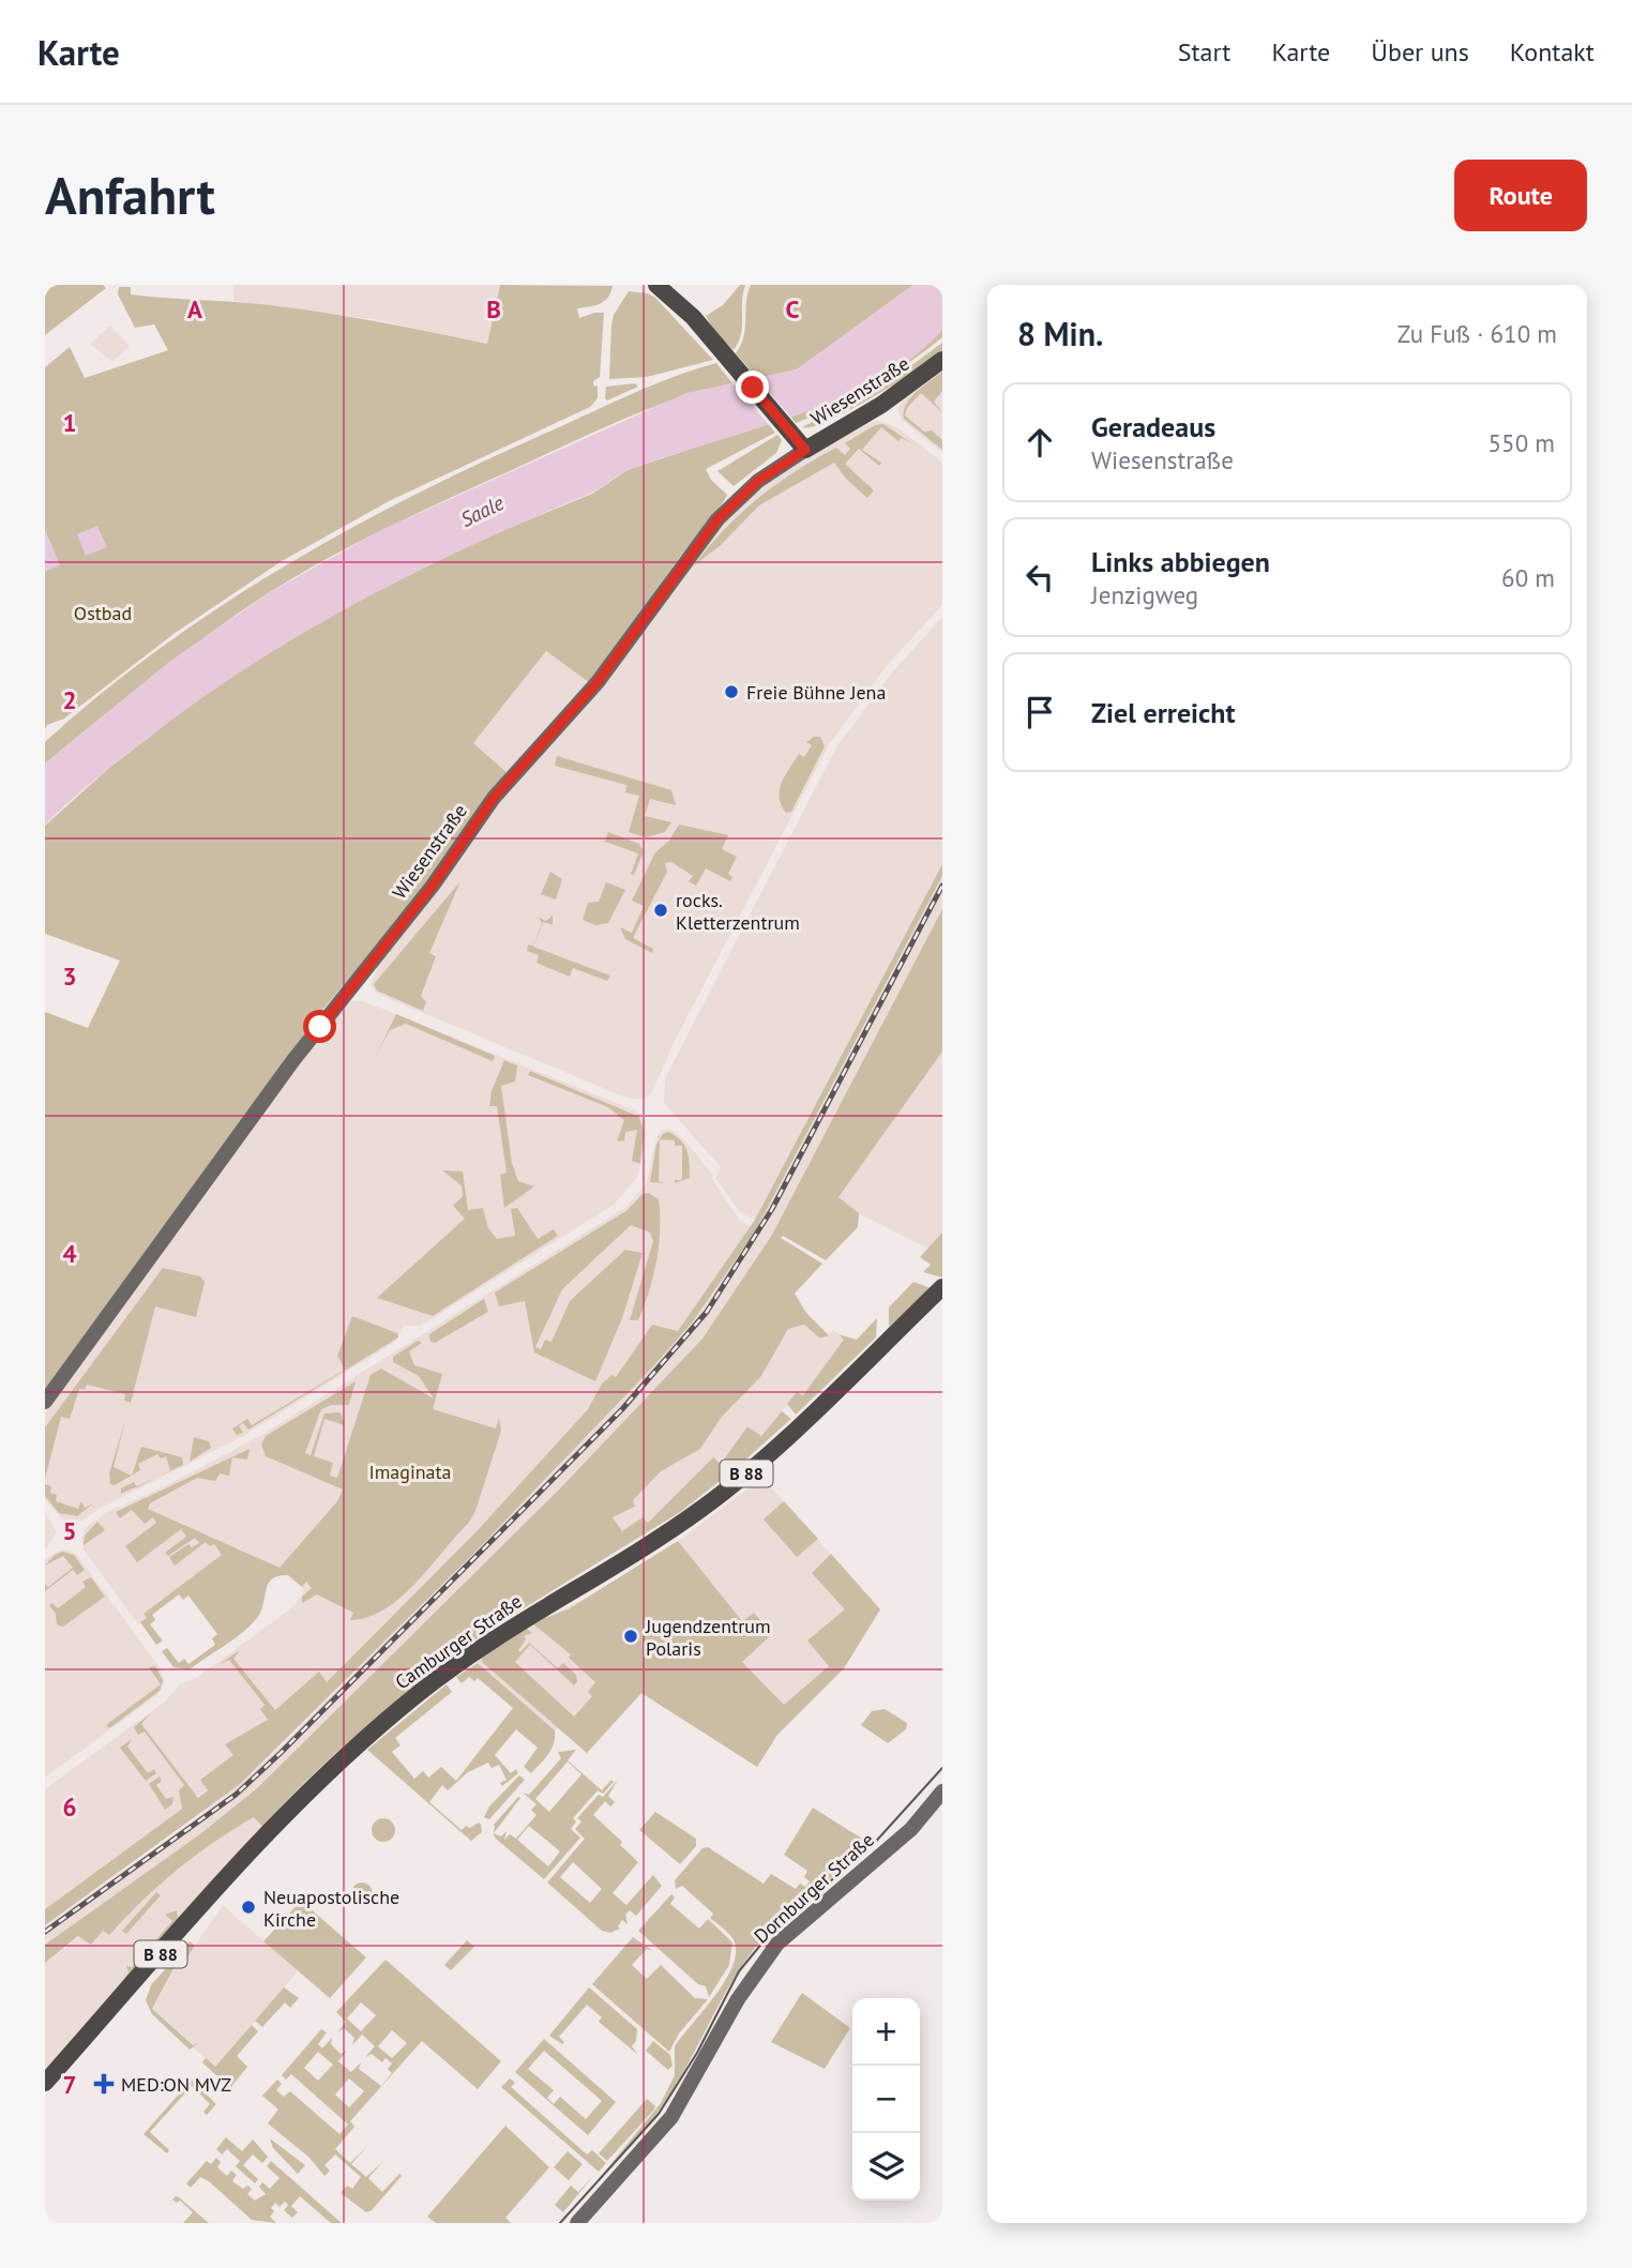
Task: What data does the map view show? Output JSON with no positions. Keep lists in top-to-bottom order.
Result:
{
  "streets": {
    "main road": ["Wiesenstraße", "B 88", "Camburger Straße"],
    "street": ["Dornburger Straße"]
  },
  "water": ["Saale"],
  "parks": ["Ostbad", "Imaginata"],
  "places": {
    "other": [
      "Freie Bühne Jena",
      "rocks. Kletterzentrum",
      "Jugendzentrum Polaris",
      "Neuapostolische Kirche"
    ],
    "health": ["MED:ON MVZ"]
  },
  "page": {
    "header": "Karte",
    "nav": [
      "Start",
      "Karte",
      "Über uns",
      "Kontakt"
    ],
    "buttons": "Route",
    "title": "Anfahrt",
    "heading": ["8 Min.", "Zu Fuß · 610 m"],
    "list": [
      ["Geradeaus", "Wiesenstraße", "550 m"],
      ["Links abbiegen", "Jenzigweg", "60 m"],
      "Ziel erreicht"
    ],
    "map_buttons": ["+", "−"]
  },
  "grid": {
    "columns": ["A", "B", "C"],
    "rows": [
      "1",
      "2",
      "3",
      "4",
      "5",
      "6",
      "7"
    ]
  }
}
